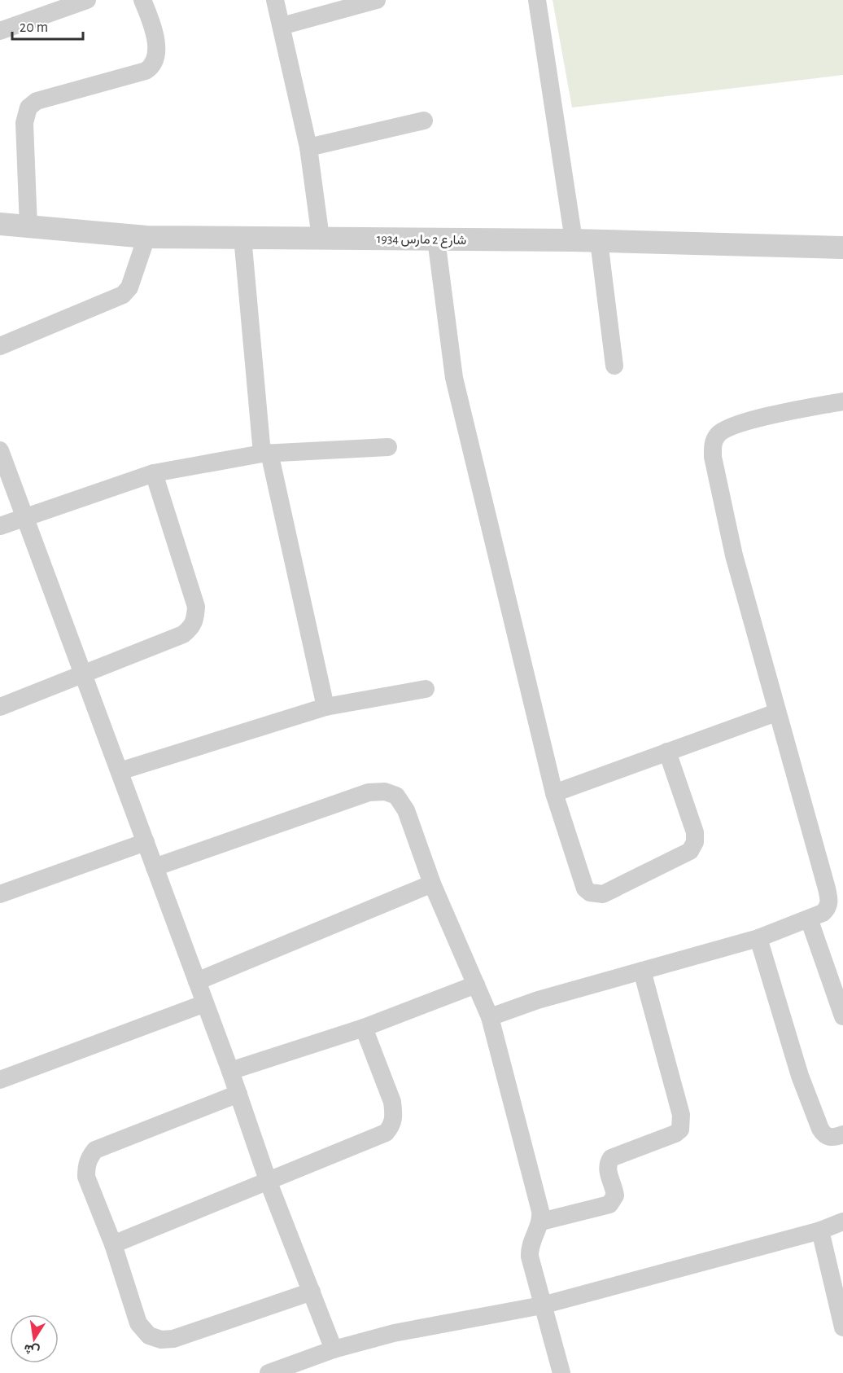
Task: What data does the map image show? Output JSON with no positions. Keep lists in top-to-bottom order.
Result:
{
  "streets": {
    "street": ["شارع 2 مارس 1934"]
  },
  "scale_bar": "20 m",
  "north": "bottom"
}
